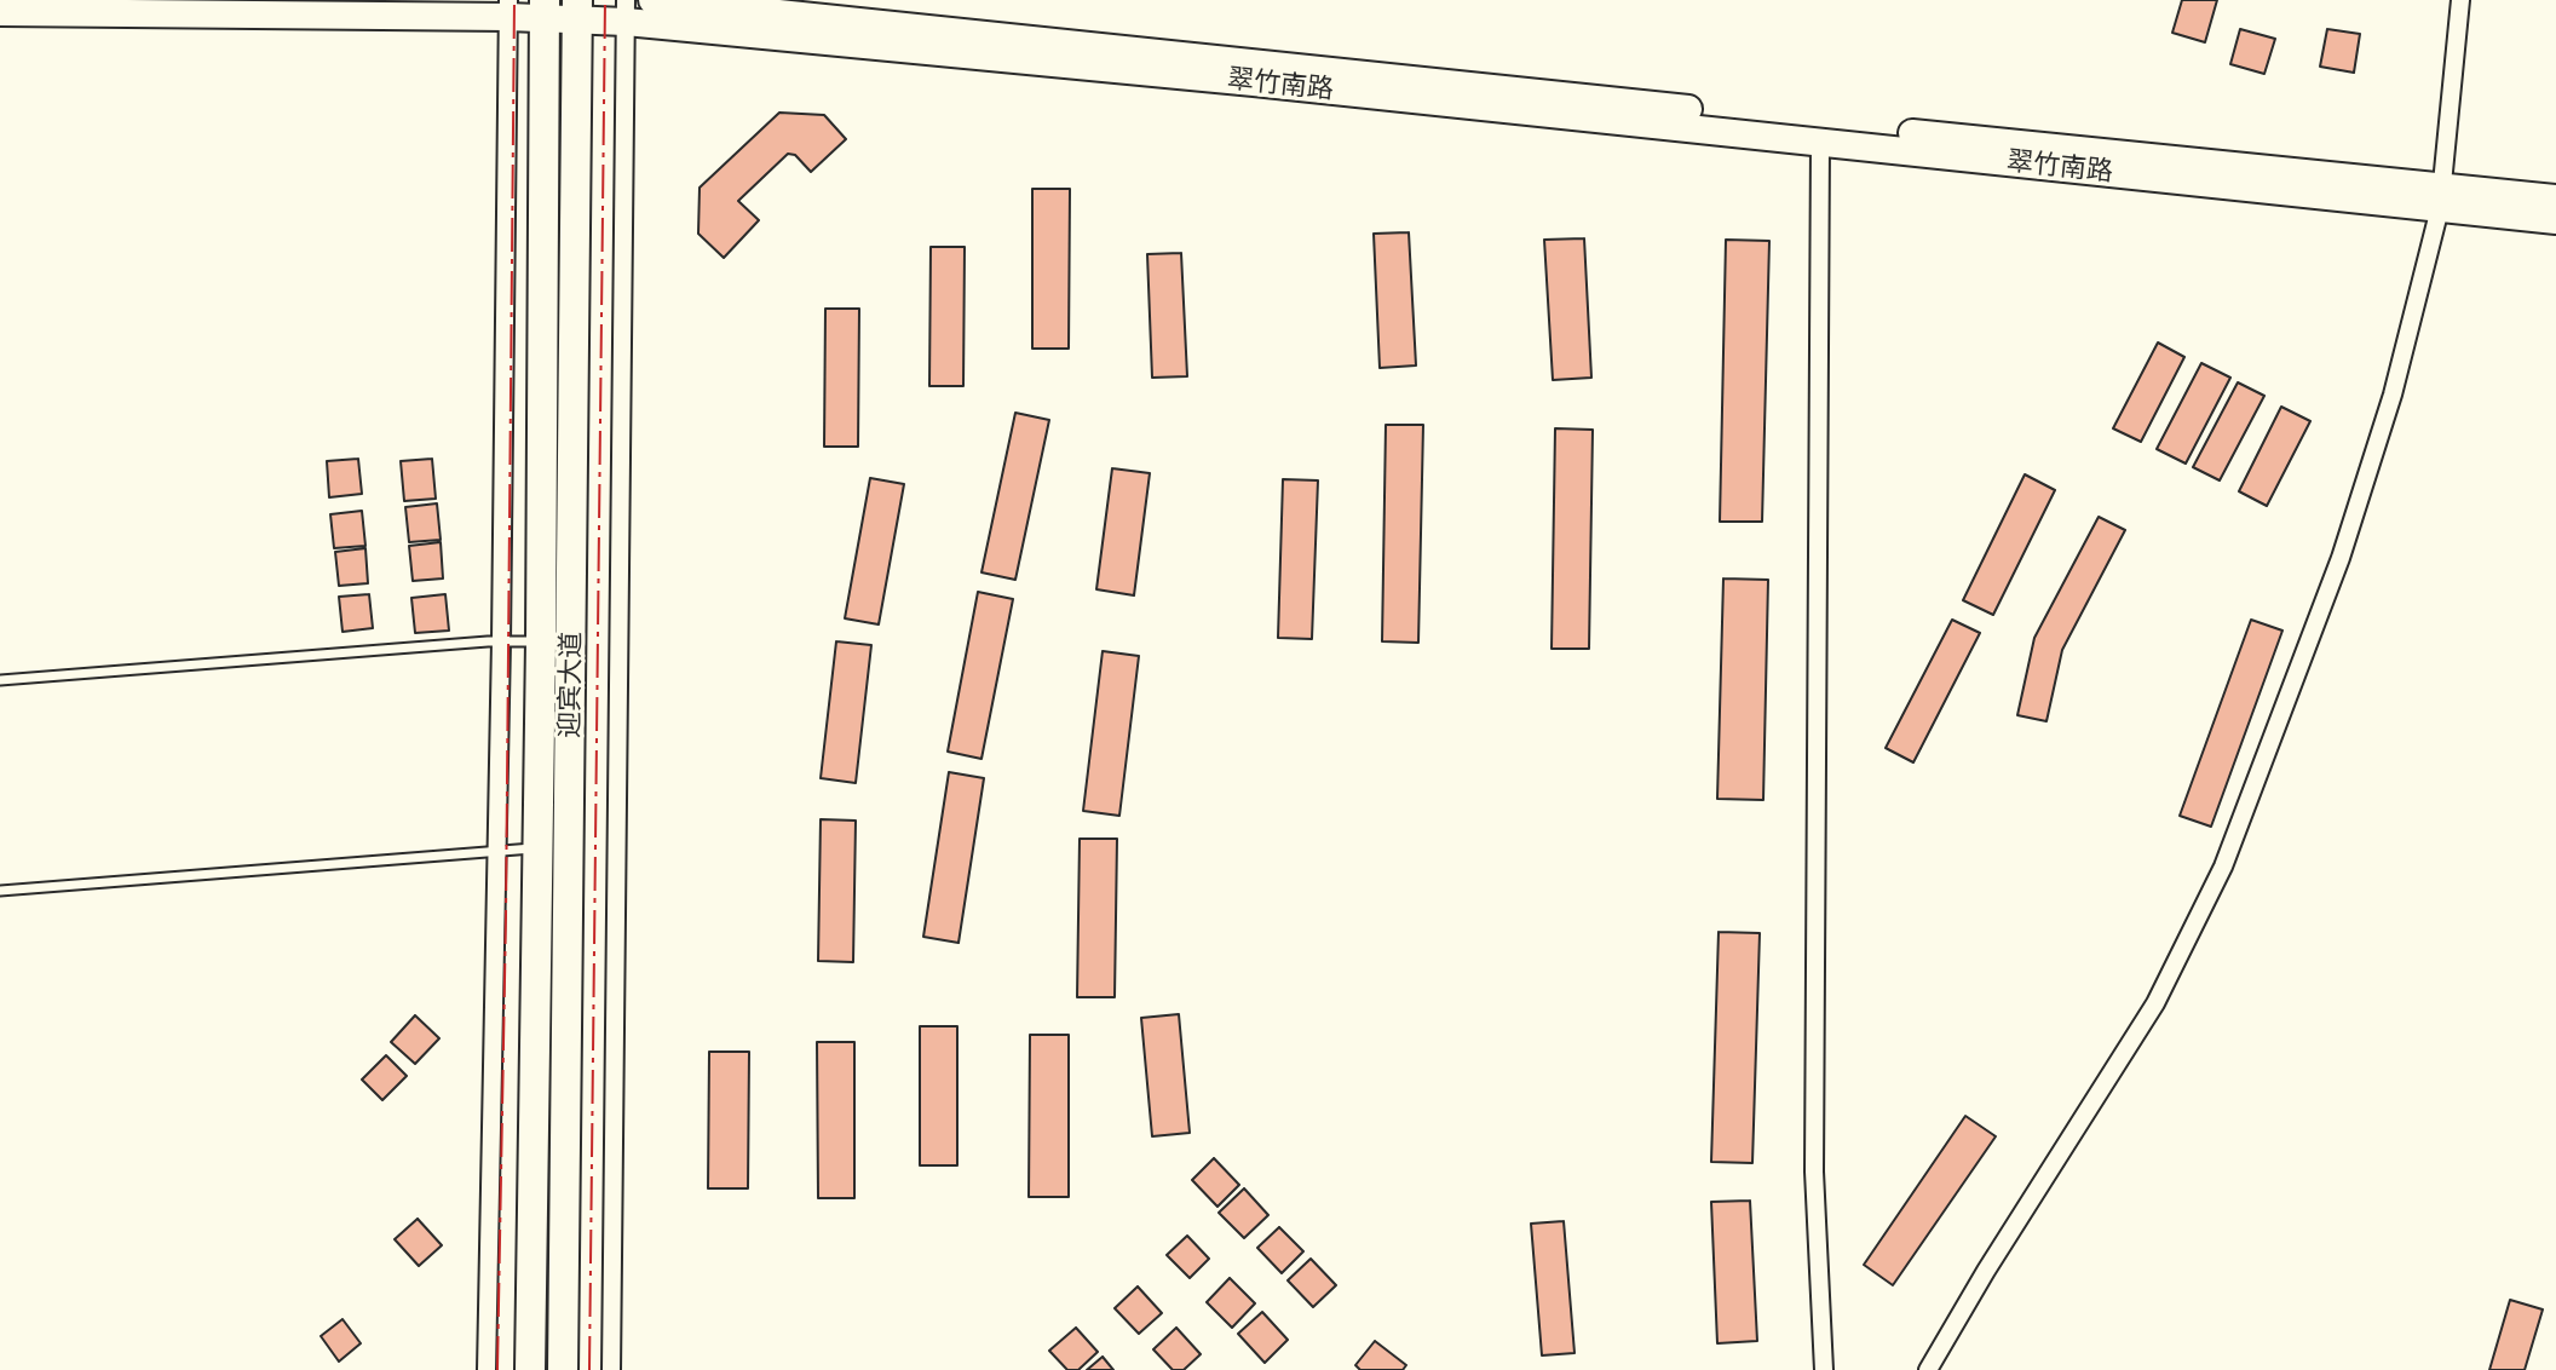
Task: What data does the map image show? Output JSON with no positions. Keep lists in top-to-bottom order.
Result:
{
  "streets": {
    "main road": ["翠竹南路", "迎宾大道"]
  },
  "crossings": [
    ["翠竹南路", "迎宾大道"]
  ]
}
